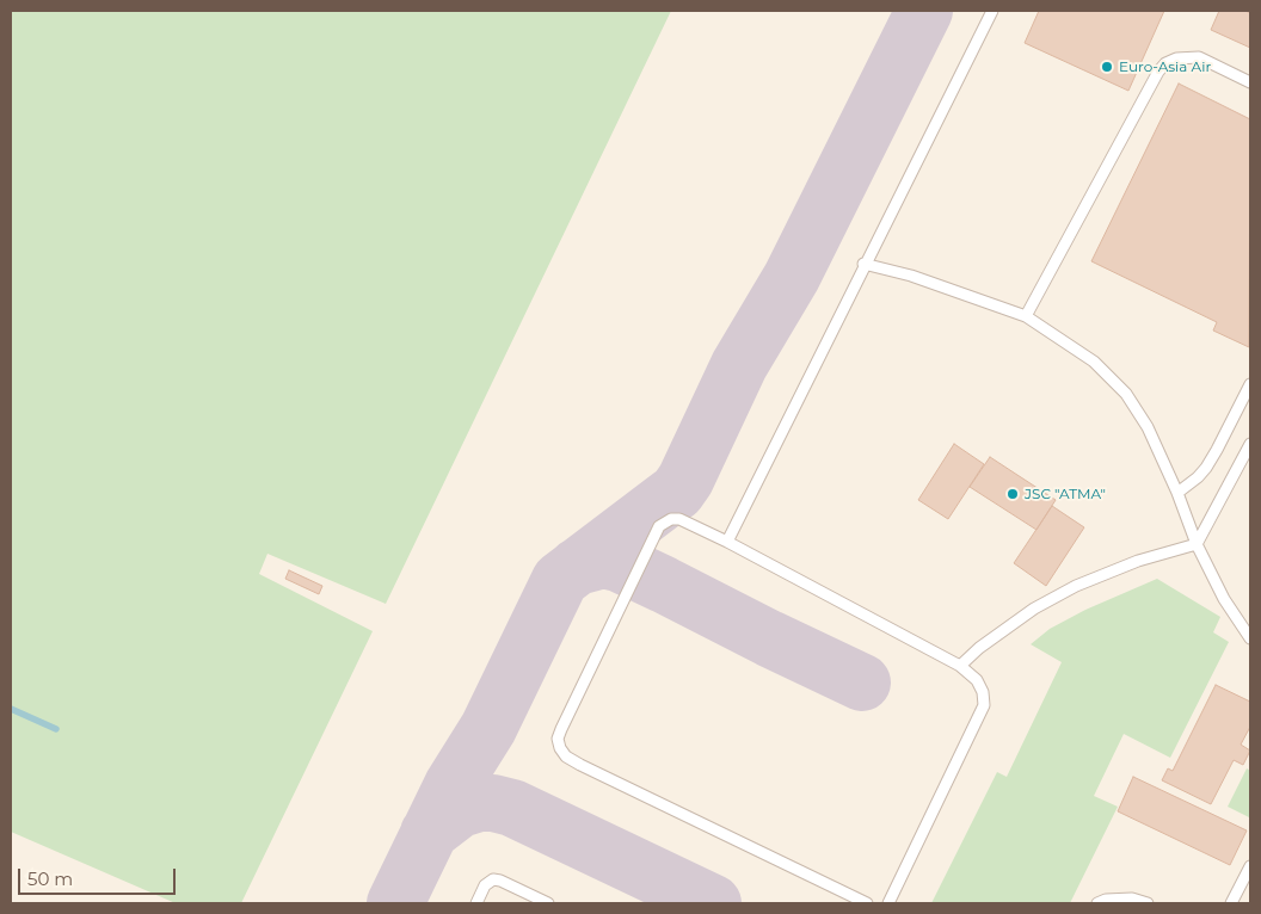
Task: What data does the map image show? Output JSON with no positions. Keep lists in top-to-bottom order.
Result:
{
  "places": ["Euro-Asia Air", "JSC \"ATMA\""],
  "scale_bar": "50 m"
}
